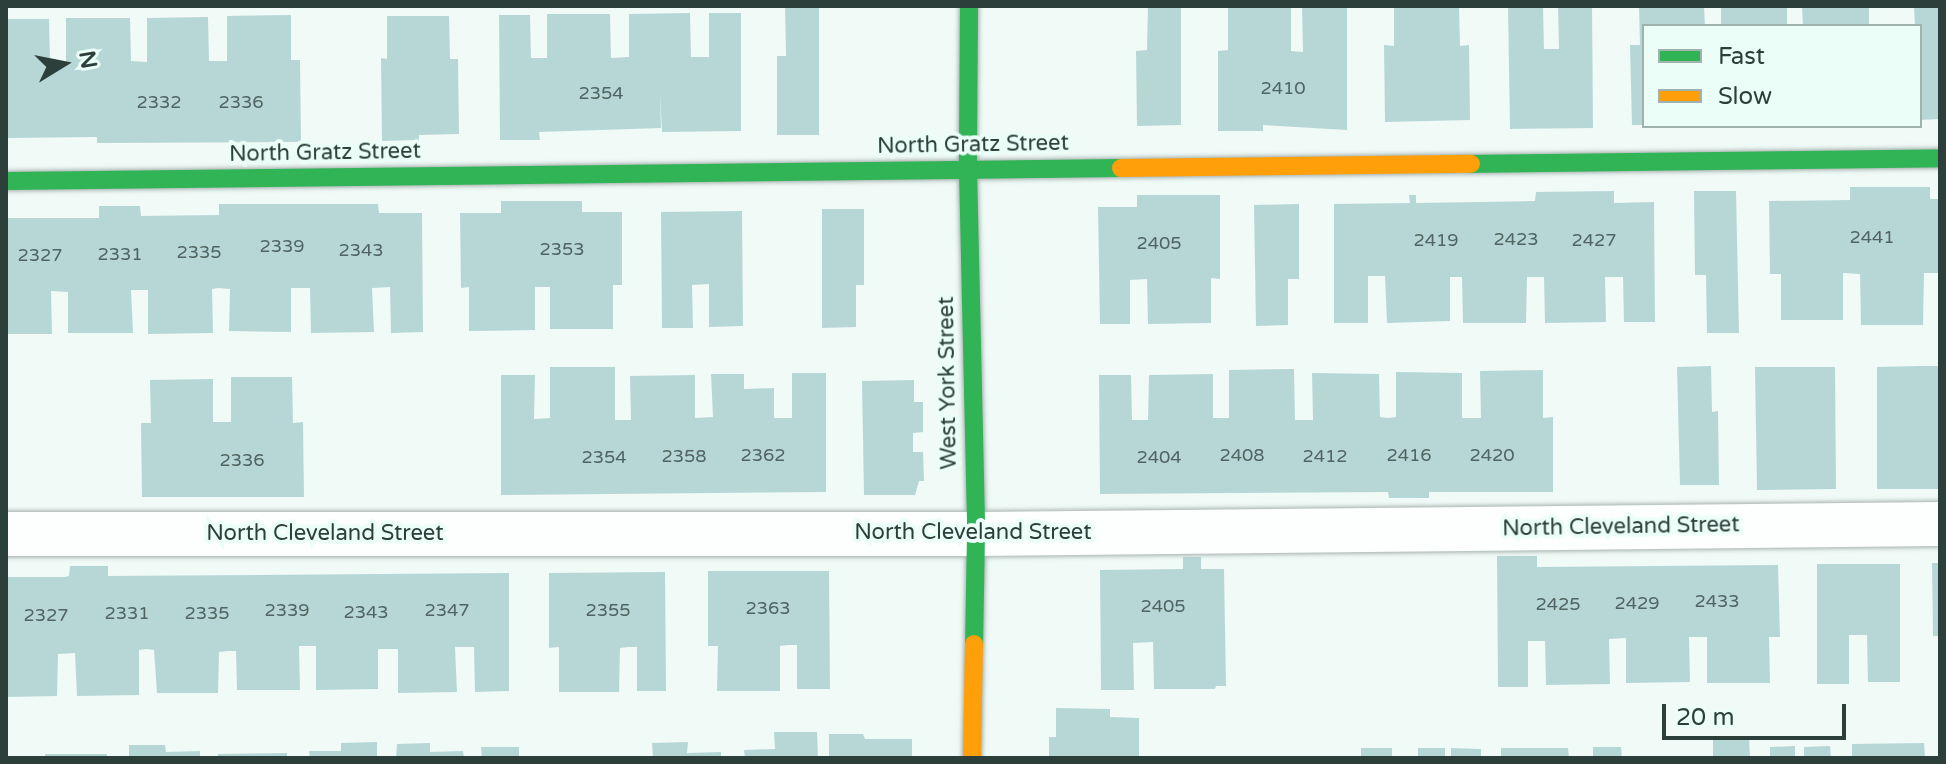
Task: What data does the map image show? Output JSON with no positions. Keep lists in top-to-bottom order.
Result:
{
  "streets": {
    "street": ["North Gratz Street", "West York Street", "North Cleveland Street"]
  },
  "crossings": [
    ["North Gratz Street", "West York Street"],
    ["West York Street", "North Cleveland Street"]
  ],
  "house_numbers": [
    "2410",
    "2354",
    "2332",
    "2336",
    "2441",
    "2423",
    "2419",
    "2427",
    "2405",
    "2339",
    "2353",
    "2343",
    "2335",
    "2331",
    "2327",
    "2362",
    "2408",
    "2416",
    "2420",
    "2358",
    "2412",
    "2354",
    "2404",
    "2336",
    "2433",
    "2429",
    "2425",
    "2405",
    "2363",
    "2339",
    "2347",
    "2355",
    "2343",
    "2331",
    "2335",
    "2327"
  ],
  "legend": ["Fast", "Slow"],
  "scale_bar": "20 m",
  "north": "right"
}
